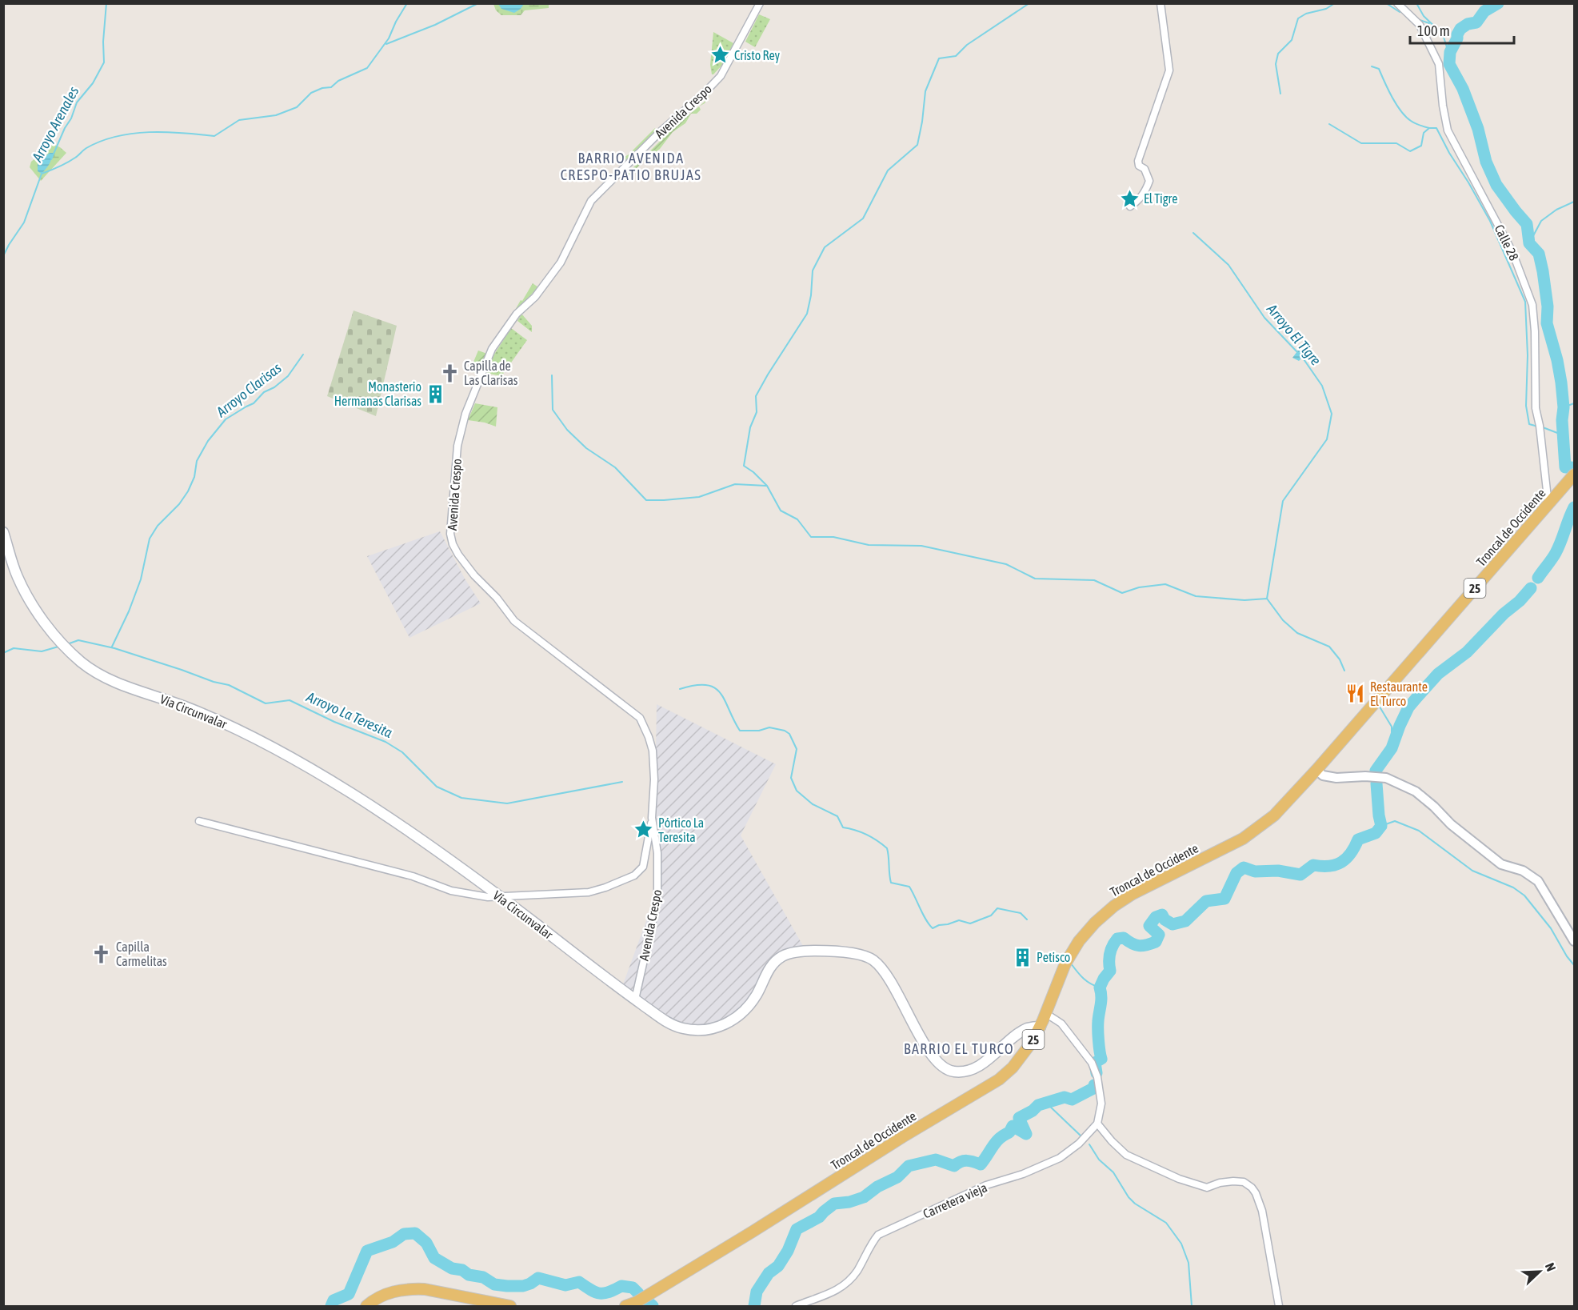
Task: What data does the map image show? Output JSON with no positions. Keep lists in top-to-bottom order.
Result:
{
  "streets": {
    "main road": ["Troncal de Occidente", "25", "Vía Circunvalar"],
    "street": ["Avenida Crespo", "Calle 28", "Carretera vieja"]
  },
  "crossings": [
    ["Avenida Crespo", "Vía Circunvalar"],
    ["Calle 28", "Troncal de Occidente"],
    ["Troncal de Occidente", "Vía Circunvalar"]
  ],
  "districts": ["BARRIO AVENIDA CRESPO-PATIO BRUJAS", "BARRIO EL TURCO"],
  "water": [
    "Arroyo Arenales",
    "Arroyo El Tigre",
    "Arroyo Clarisas",
    "Arroyo La Teresita"
  ],
  "places": {
    "place": ["Cristo Rey", "El Tigre", "Pórtico La Teresita"],
    "church": ["Capilla de Las Clarisas", "Capilla Carmelitas"],
    "building": ["Monasterio Hermanas Clarisas", "Petisco"],
    "restaurant": ["Restaurante El Turco"]
  },
  "scale_bar": "100 m",
  "north": "top right"
}
